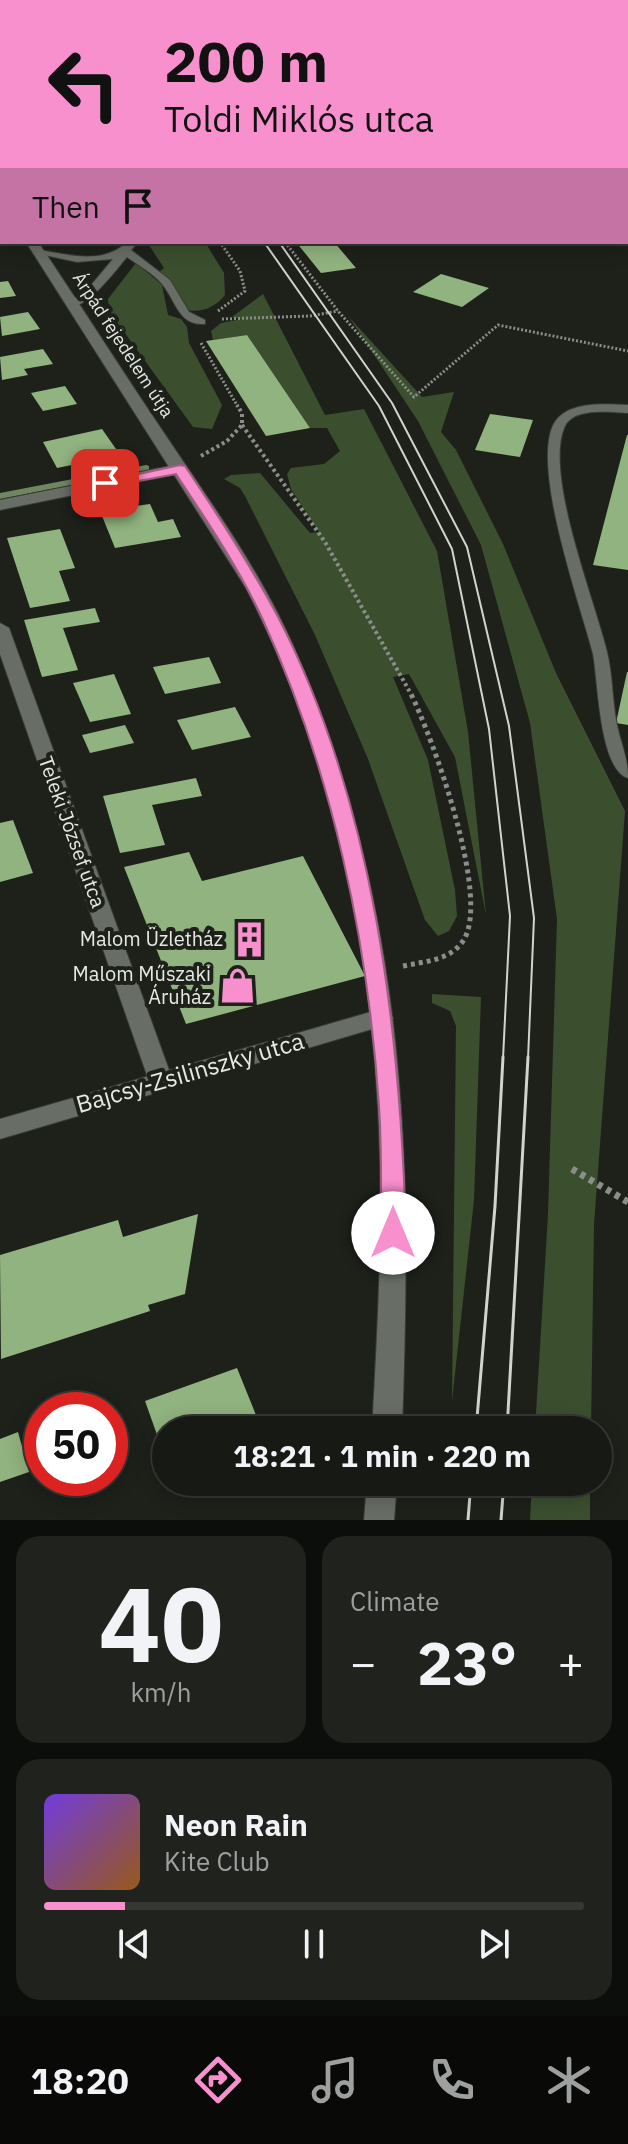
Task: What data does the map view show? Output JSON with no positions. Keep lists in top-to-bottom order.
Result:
{
  "streets": {
    "main road": ["Árpád fejedelem útja", "Teleki József utca", "Bajcsy-Zsilinszky utca"]
  },
  "crossings": [
    ["Árpád fejedelem útja", "Bajcsy-Zsilinszky utca"],
    ["Teleki József utca", "Bajcsy-Zsilinszky utca"]
  ],
  "places": {
    "building": ["Malom Üzletház"],
    "shop": ["Malom Műszaki Áruház"]
  },
  "page": {
    "turn": ["200 m", "Toldi Miklós utca"],
    "then": "Then",
    "limit": "50",
    "trip": "18:21 · 1 min · 220 m",
    "tile": [
      ["40", "km/h"],
      "Climate"
    ],
    "heat": ["−", "23°", "+"],
    "song": ["Neon Rain", "Kite Club"],
    "tabs": "18:20"
  }
}
